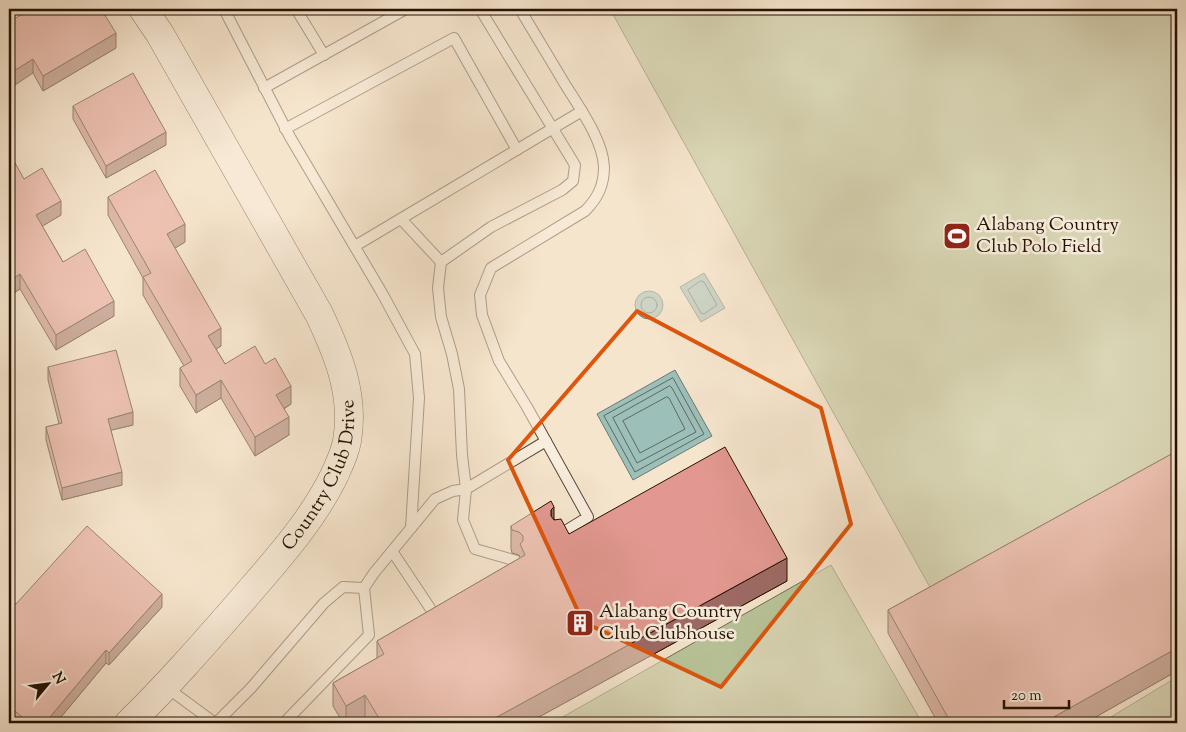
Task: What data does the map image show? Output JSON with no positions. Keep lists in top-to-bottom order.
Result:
{
  "streets": {
    "street": ["Country Club Drive"]
  },
  "places": {
    "sports": ["Alabang Country Club Polo Field"],
    "building": ["Alabang Country Club Clubhouse"]
  },
  "scale_bar": "20 m",
  "north": "top right"
}
